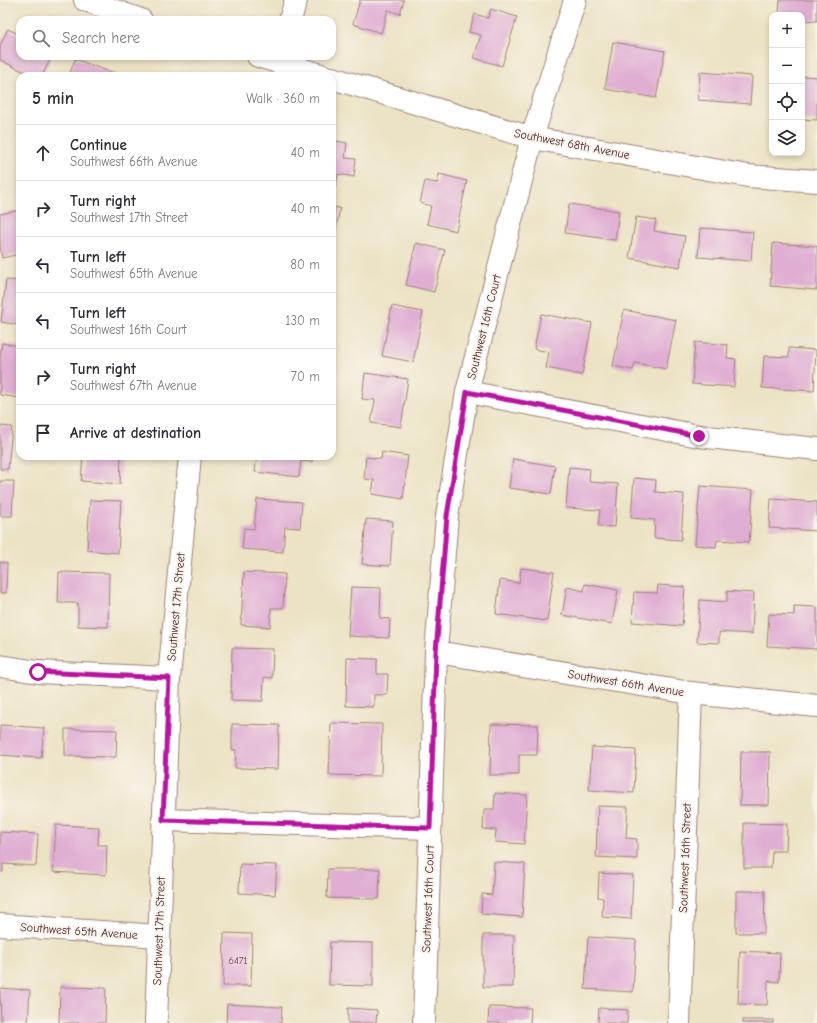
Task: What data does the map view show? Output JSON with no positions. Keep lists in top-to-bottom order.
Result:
{
  "streets": {
    "street": [
      "Southwest 68th Avenue",
      "Southwest 16th Court",
      "Southwest 17th Street",
      "Southwest 66th Avenue",
      "Southwest 16th Street",
      "Southwest 65th Avenue"
    ]
  },
  "crossings": [
    ["Southwest 68th Avenue", "Southwest 16th Court"],
    ["Southwest 16th Court", "Southwest 66th Avenue"],
    ["Southwest 17th Street", "Southwest 65th Avenue"],
    ["Southwest 66th Avenue", "Southwest 16th Street"]
  ],
  "house_numbers": ["6471"],
  "page": {
    "map_buttons": ["+", "−"],
    "search": "Search here",
    "heading": ["5 min", "Walk · 360 m"],
    "list": [
      ["Continue", "Southwest 66th Avenue", "40 m"],
      ["Turn right", "Southwest 17th Street", "40 m"],
      ["Turn left", "Southwest 65th Avenue", "80 m"],
      ["Turn left", "Southwest 16th Court", "130 m"],
      ["Turn right", "Southwest 67th Avenue", "70 m"],
      "Arrive at destination"
    ]
  }
}
